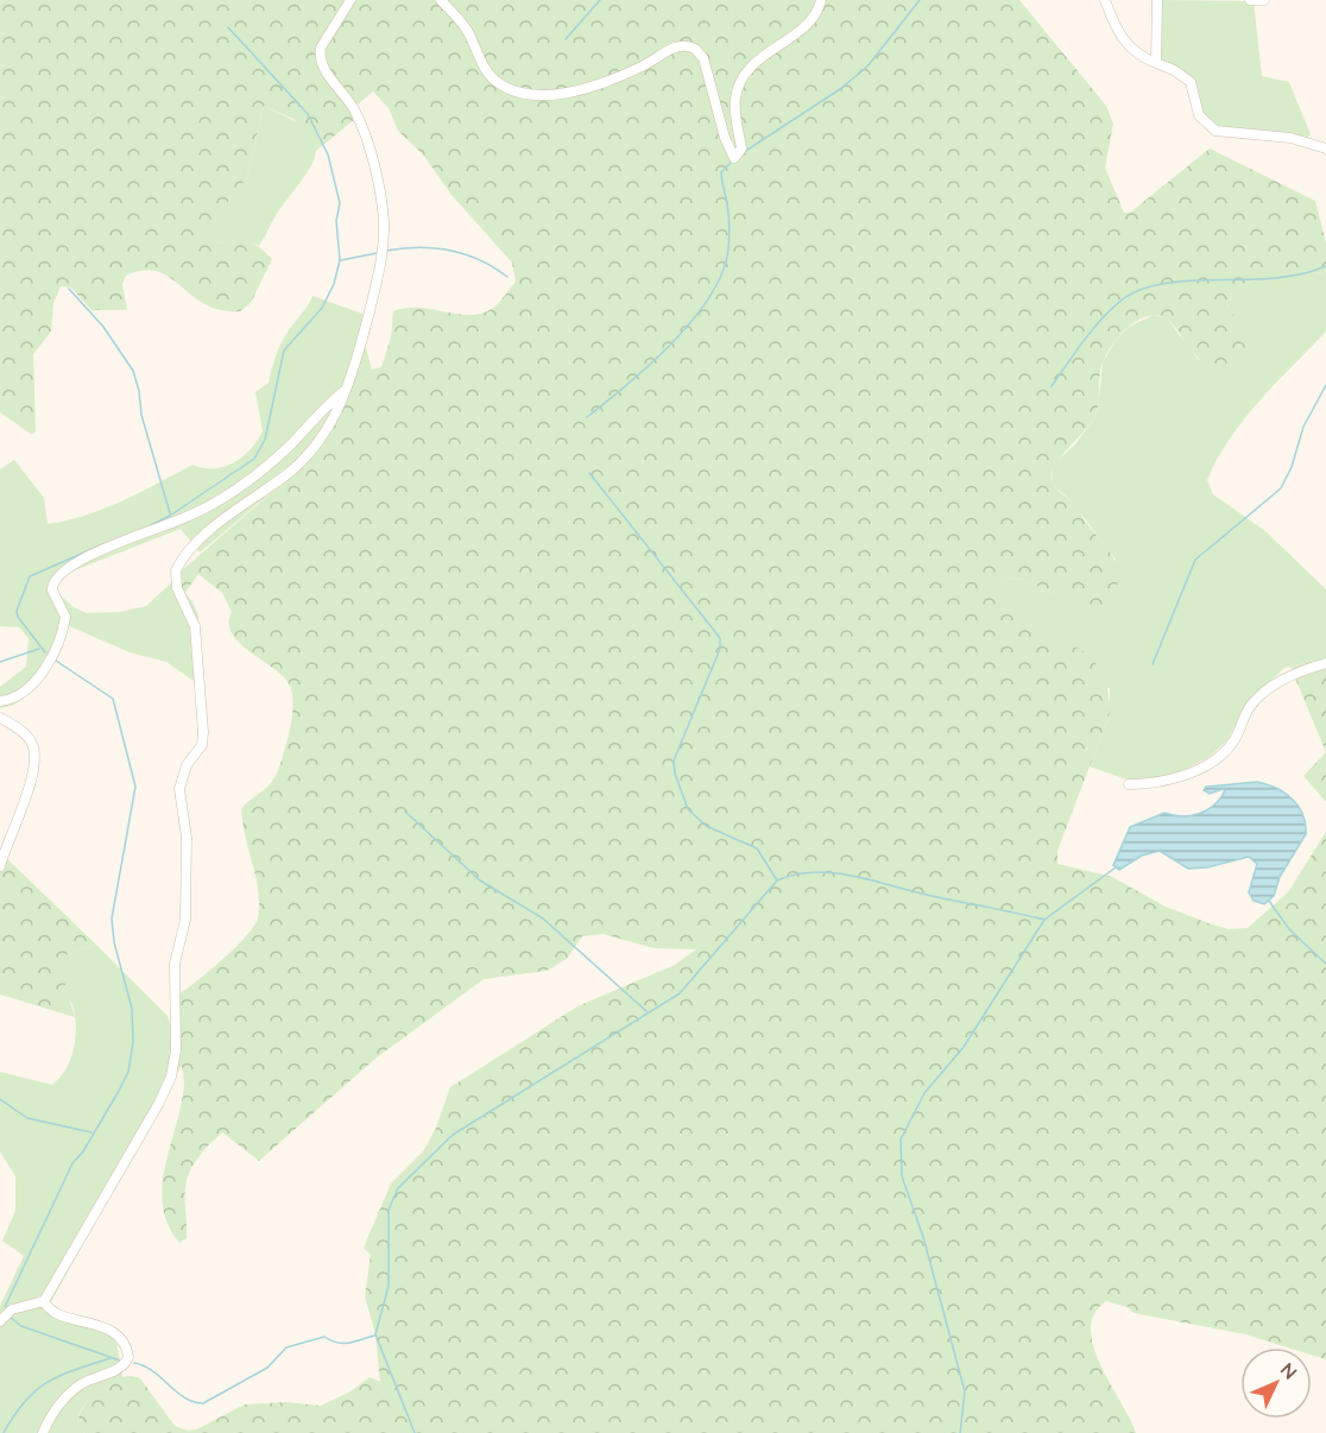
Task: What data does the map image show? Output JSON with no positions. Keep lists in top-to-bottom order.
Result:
{
  "north": "top right"
}
